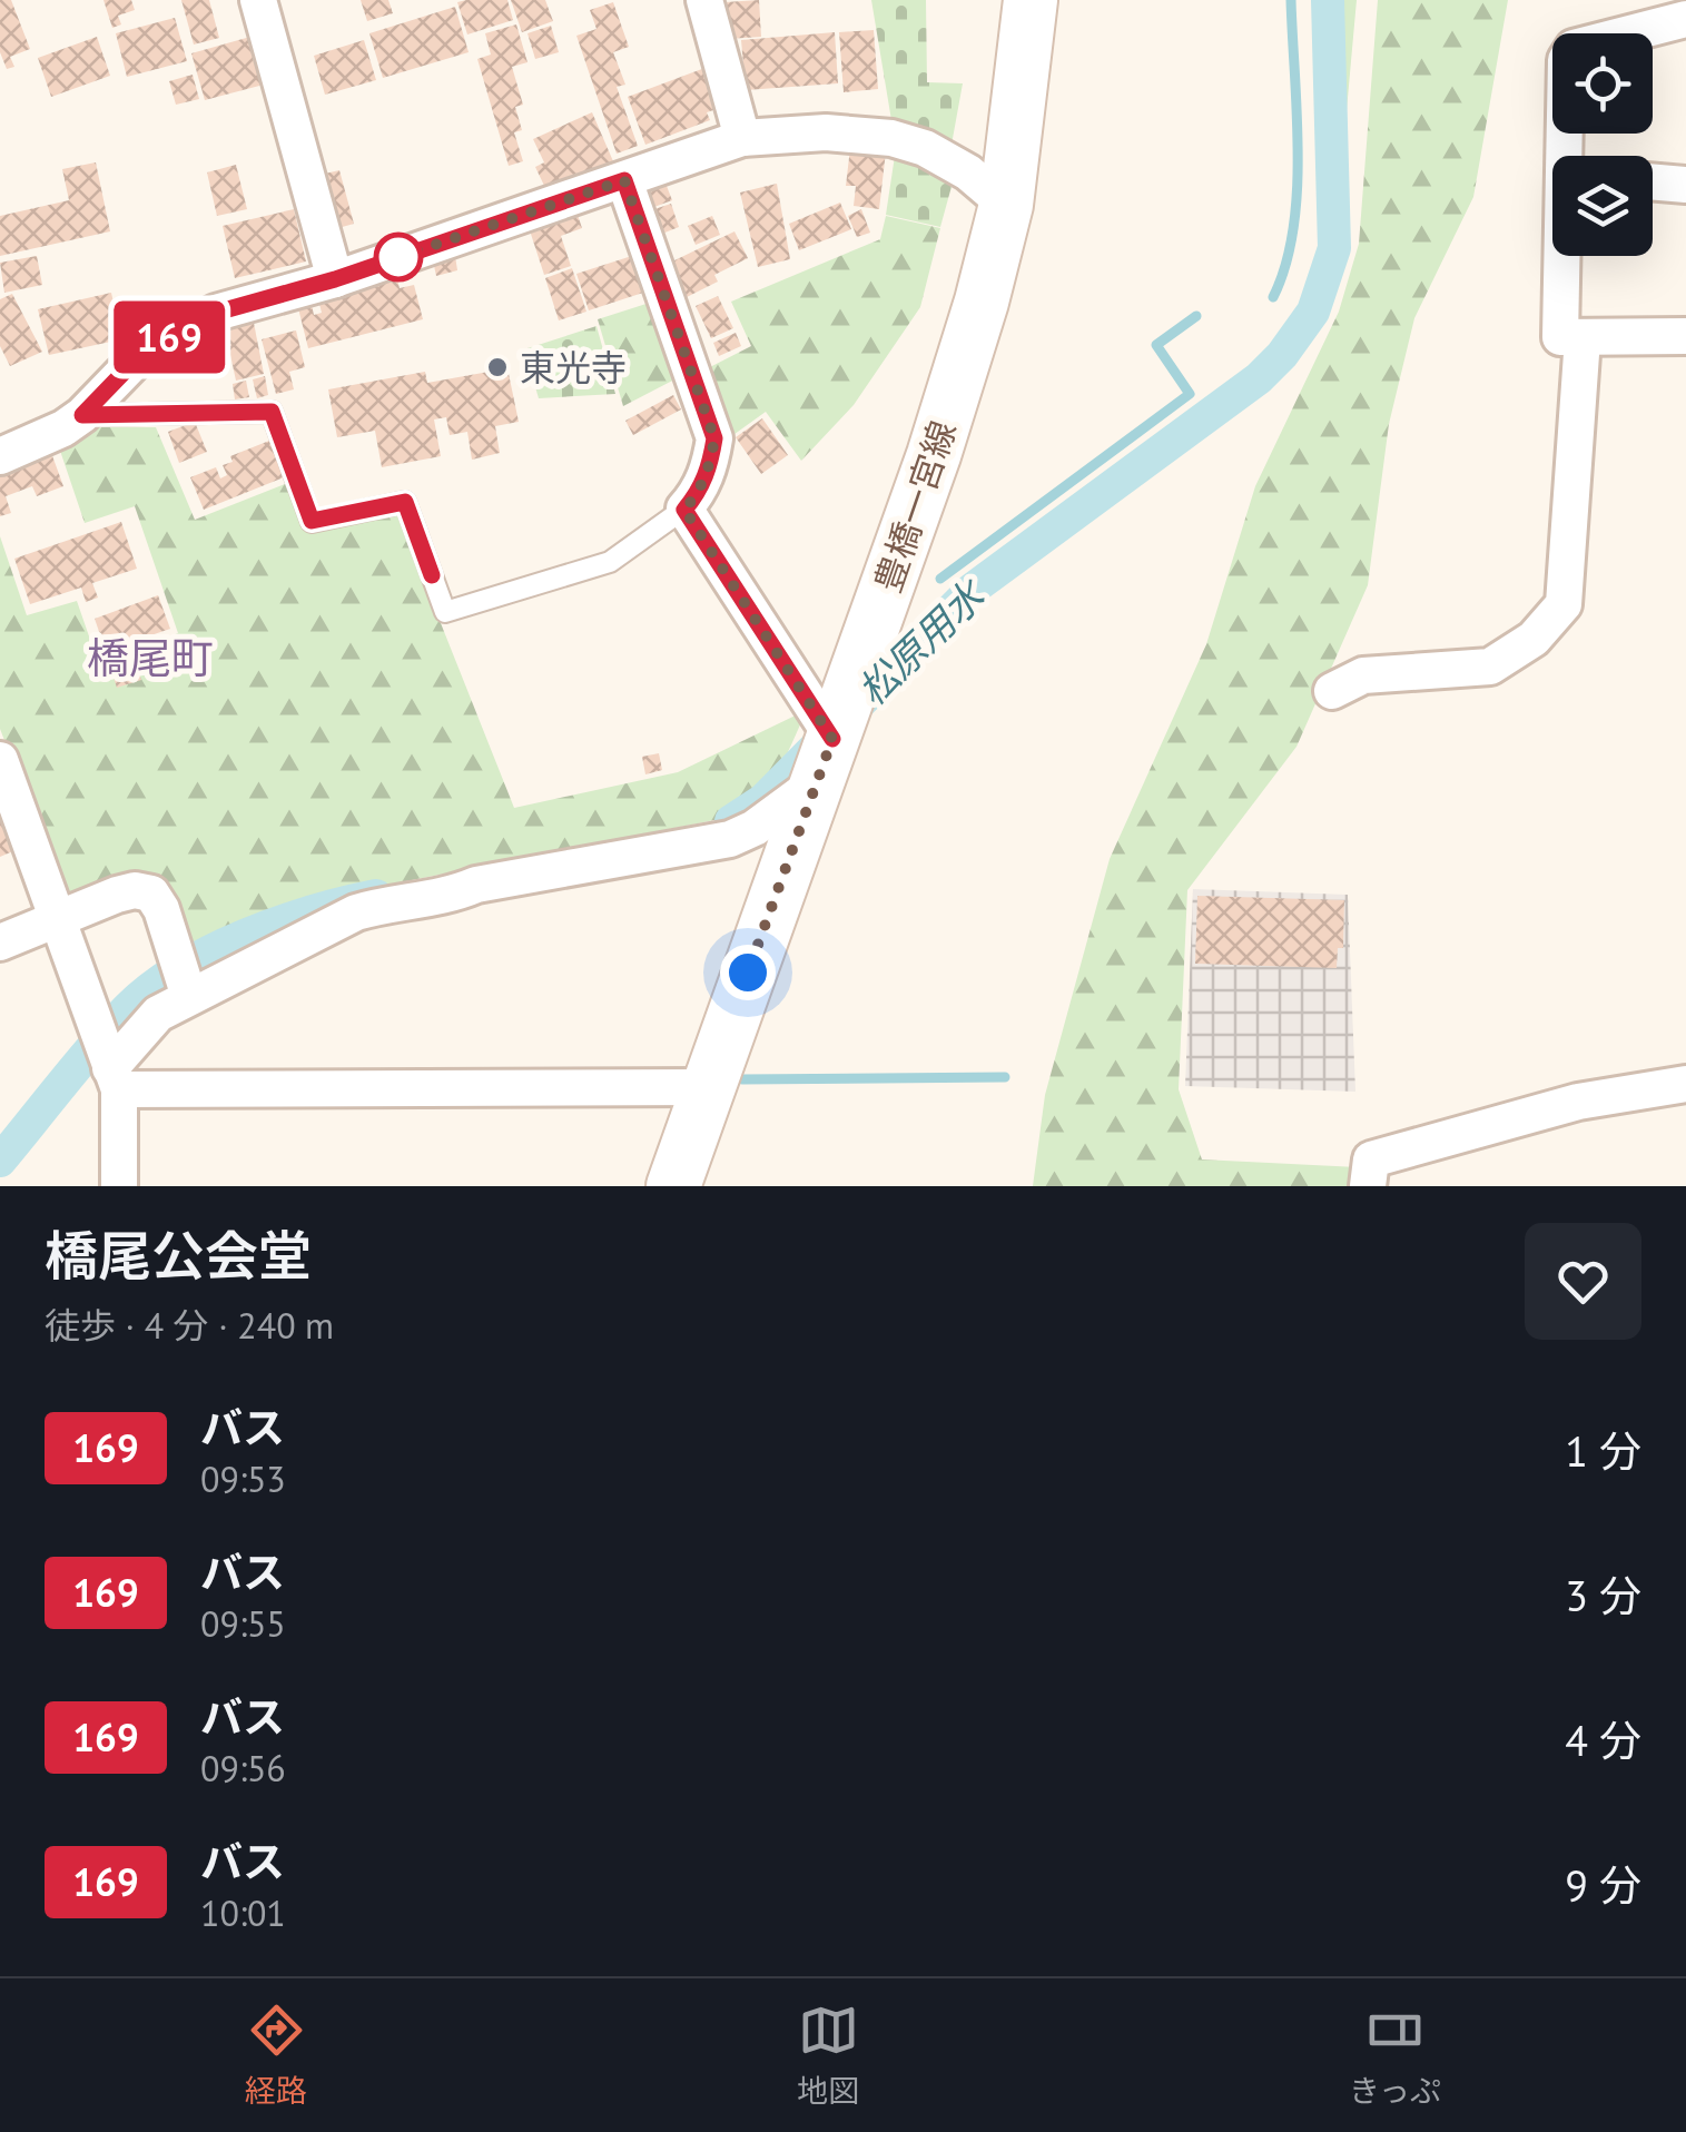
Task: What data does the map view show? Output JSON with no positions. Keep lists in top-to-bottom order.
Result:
{
  "streets": {
    "main road": ["豊橋一宮線"]
  },
  "districts": ["橋尾町"],
  "water": ["松原用水"],
  "places": ["東光寺"],
  "lines": ["bus line 169"],
  "page": {
    "on_map": "169",
    "heading": ["橋尾公会堂", "徒歩 · 4 分 · 240 m"],
    "list": [
      {
        "mark": "169",
        "name": "バス",
        "note": "09:53",
        "value": "1 分"
      },
      {
        "mark": "169",
        "name": "バス",
        "note": "09:55",
        "value": "3 分"
      },
      {
        "mark": "169",
        "name": "バス",
        "note": "09:56",
        "value": "4 分"
      },
      {
        "mark": "169",
        "name": "バス",
        "note": "10:01",
        "value": "9 分"
      }
    ],
    "tabs": ["経路", "地図", "きっぷ"]
  }
}
